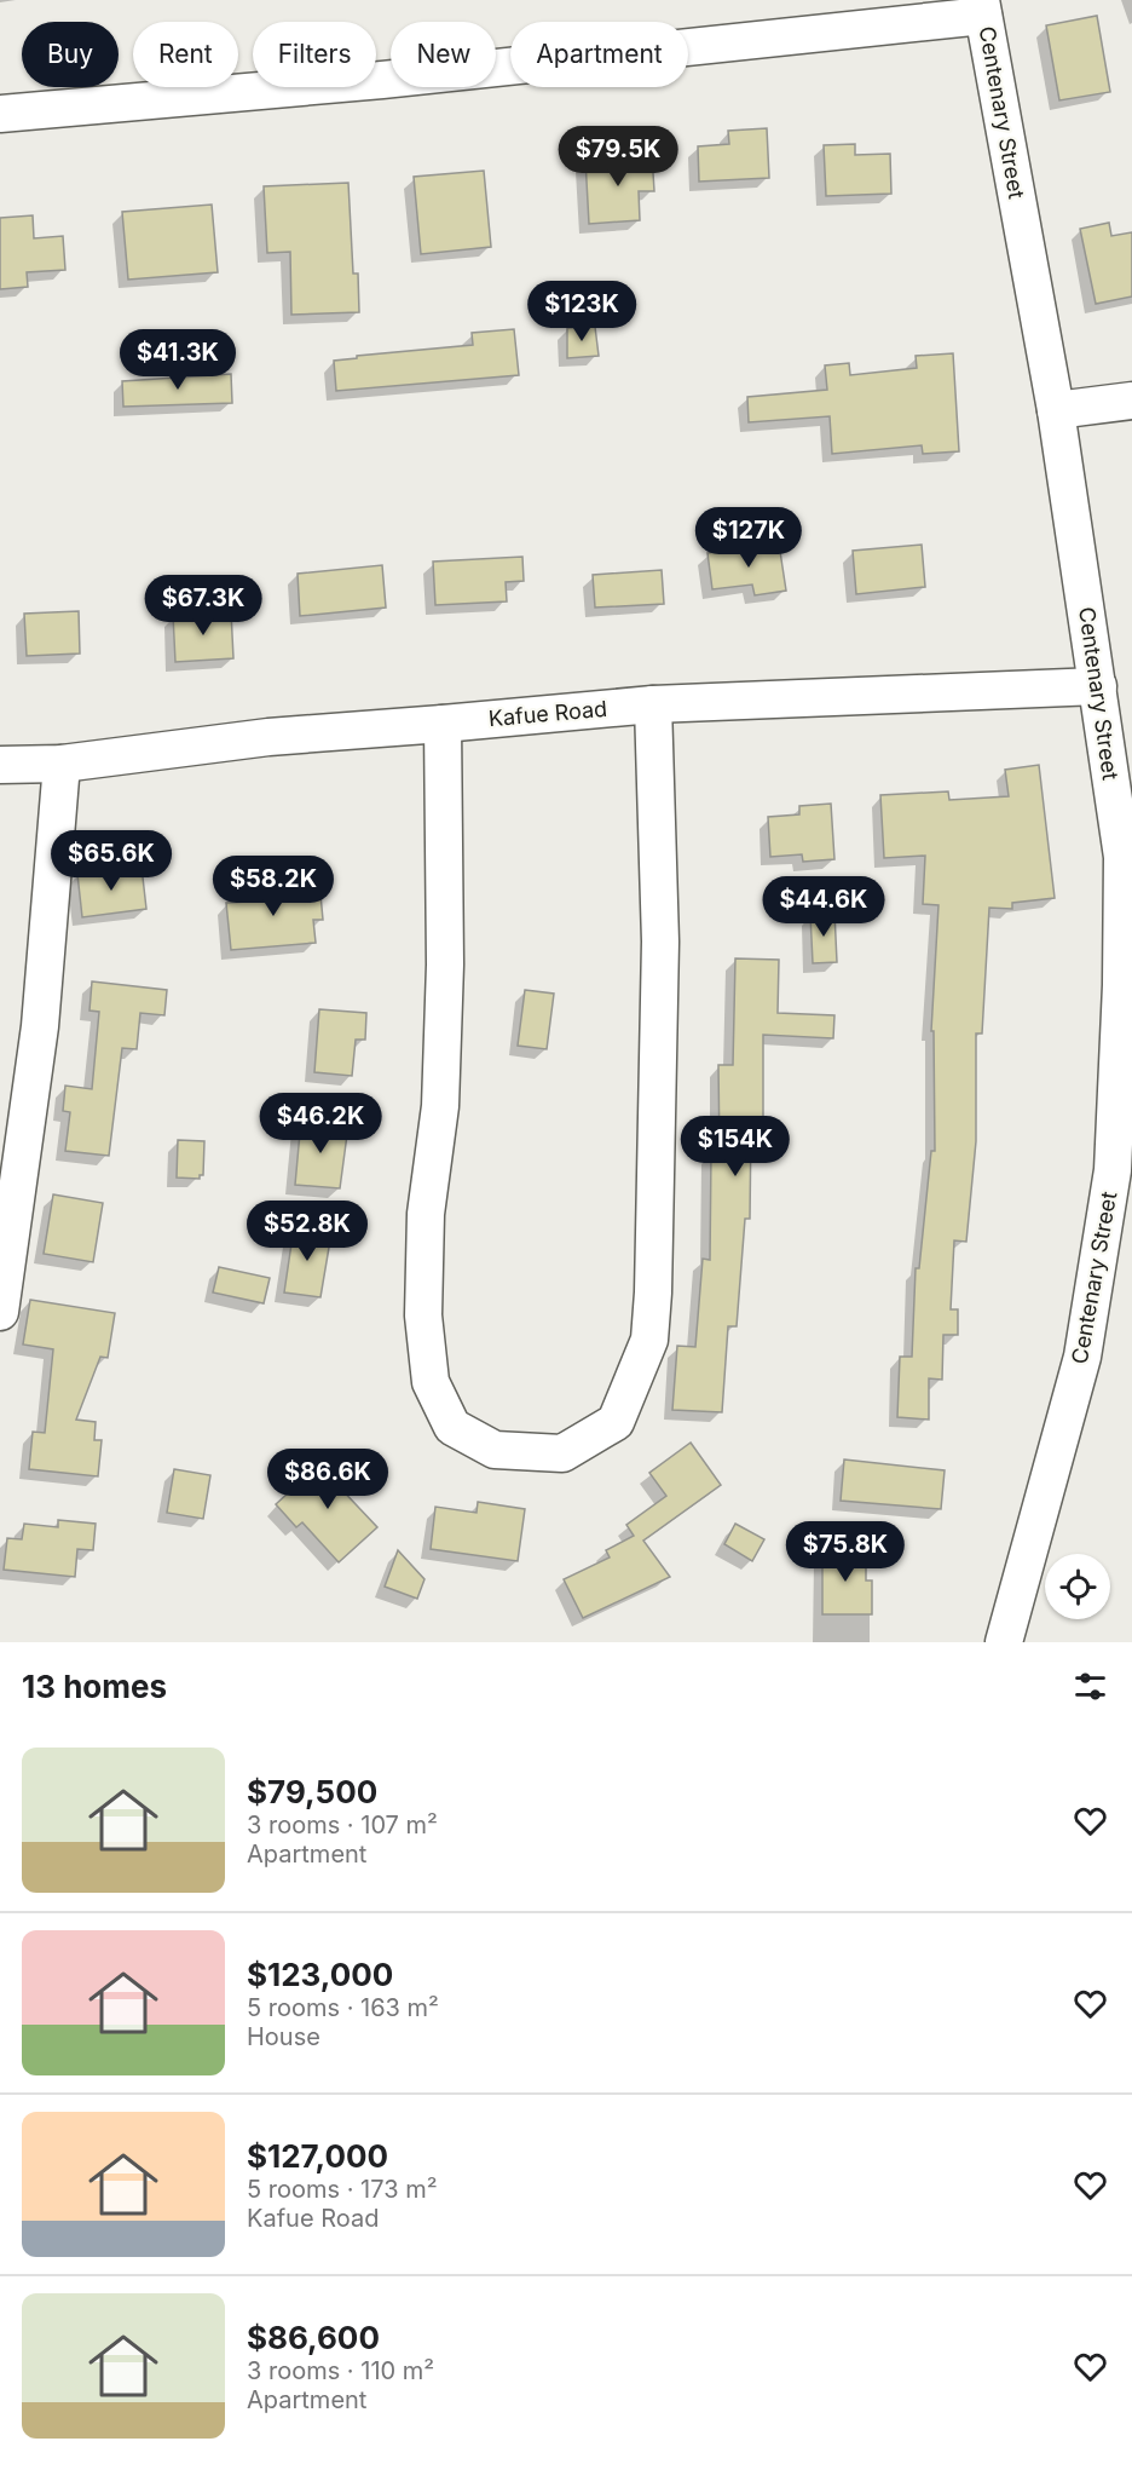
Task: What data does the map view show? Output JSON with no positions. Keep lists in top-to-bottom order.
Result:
{
  "streets": {
    "street": ["Centenary Street", "Kafue Road"]
  },
  "crossings": [
    ["Centenary Street", "Kafue Road"]
  ],
  "page": {
    "chip": [
      "Buy",
      "Rent",
      "Filters",
      "New",
      "Apartment"
    ],
    "price": [
      "$79.5K",
      "$123K",
      "$41.3K",
      "$127K",
      "$67.3K",
      "$65.6K",
      "$58.2K",
      "$44.6K",
      "$46.2K",
      "$154K",
      "$52.8K",
      "$86.6K",
      "$75.8K"
    ],
    "heading": "13 homes",
    "list": [
      {
        "name": "$79,500",
        "note": "3 rooms · 107 m² · Apartment"
      },
      {
        "name": "$123,000",
        "note": "5 rooms · 163 m² · House"
      },
      {
        "name": "$127,000",
        "note": "5 rooms · 173 m² · Kafue Road"
      },
      {
        "name": "$86,600",
        "note": "3 rooms · 110 m² · Apartment"
      }
    ]
  }
}
